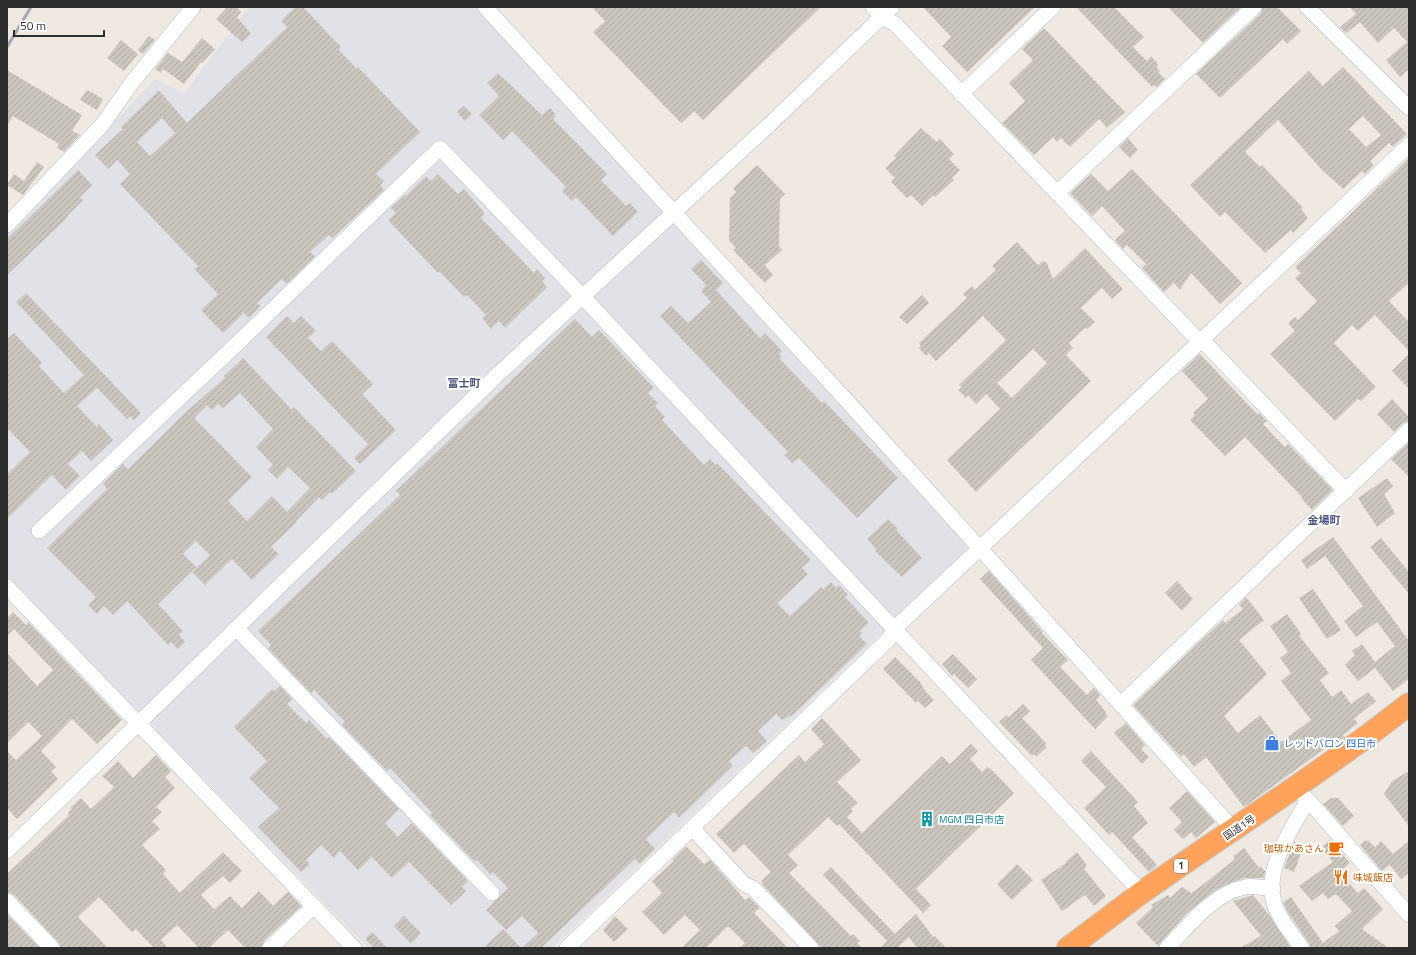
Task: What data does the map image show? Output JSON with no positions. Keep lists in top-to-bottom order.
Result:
{
  "streets": {
    "highway": ["国道1号", "1"]
  },
  "districts": ["富士町", "金場町"],
  "places": {
    "shop": ["レッドバロン 四日市"],
    "building": ["MGM 四日市店"],
    "cafe": ["珈琲かあさん"],
    "restaurant": ["味城飯店"]
  },
  "scale_bar": "50 m"
}
